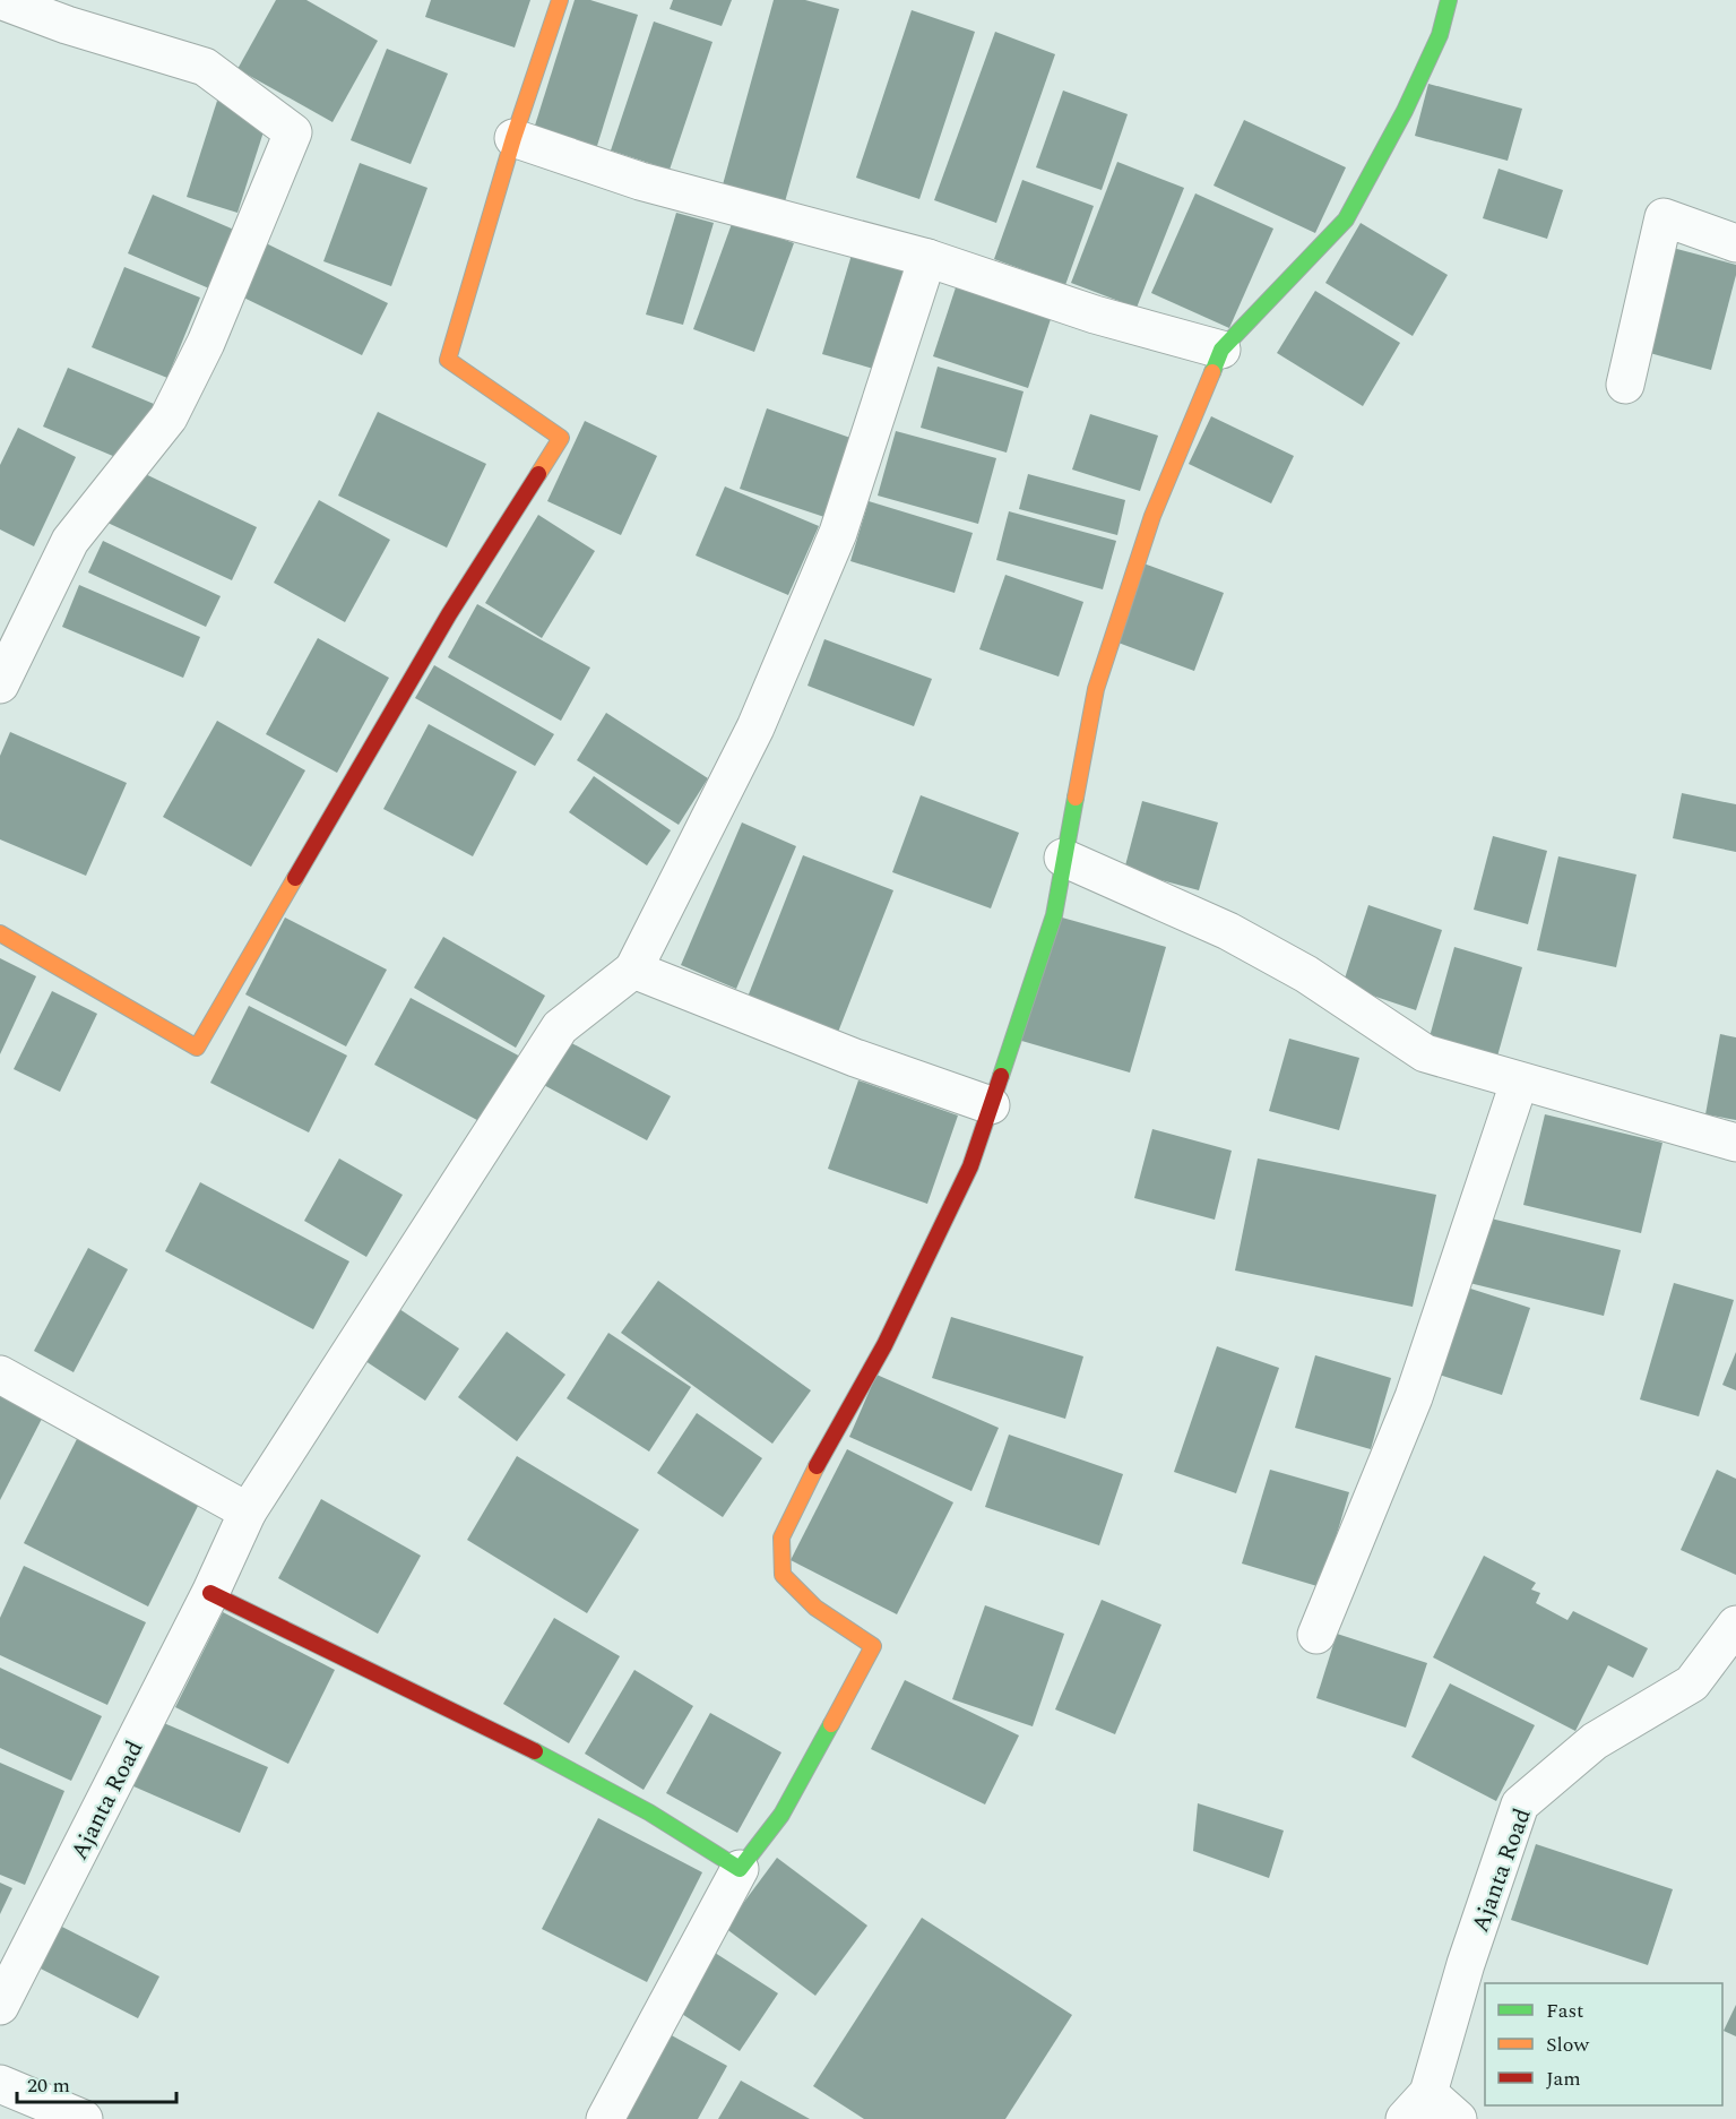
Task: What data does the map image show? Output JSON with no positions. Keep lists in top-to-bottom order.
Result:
{
  "streets": {
    "street": ["Ajanta Road"]
  },
  "legend": ["Fast", "Slow", "Jam"],
  "scale_bar": "20 m"
}
